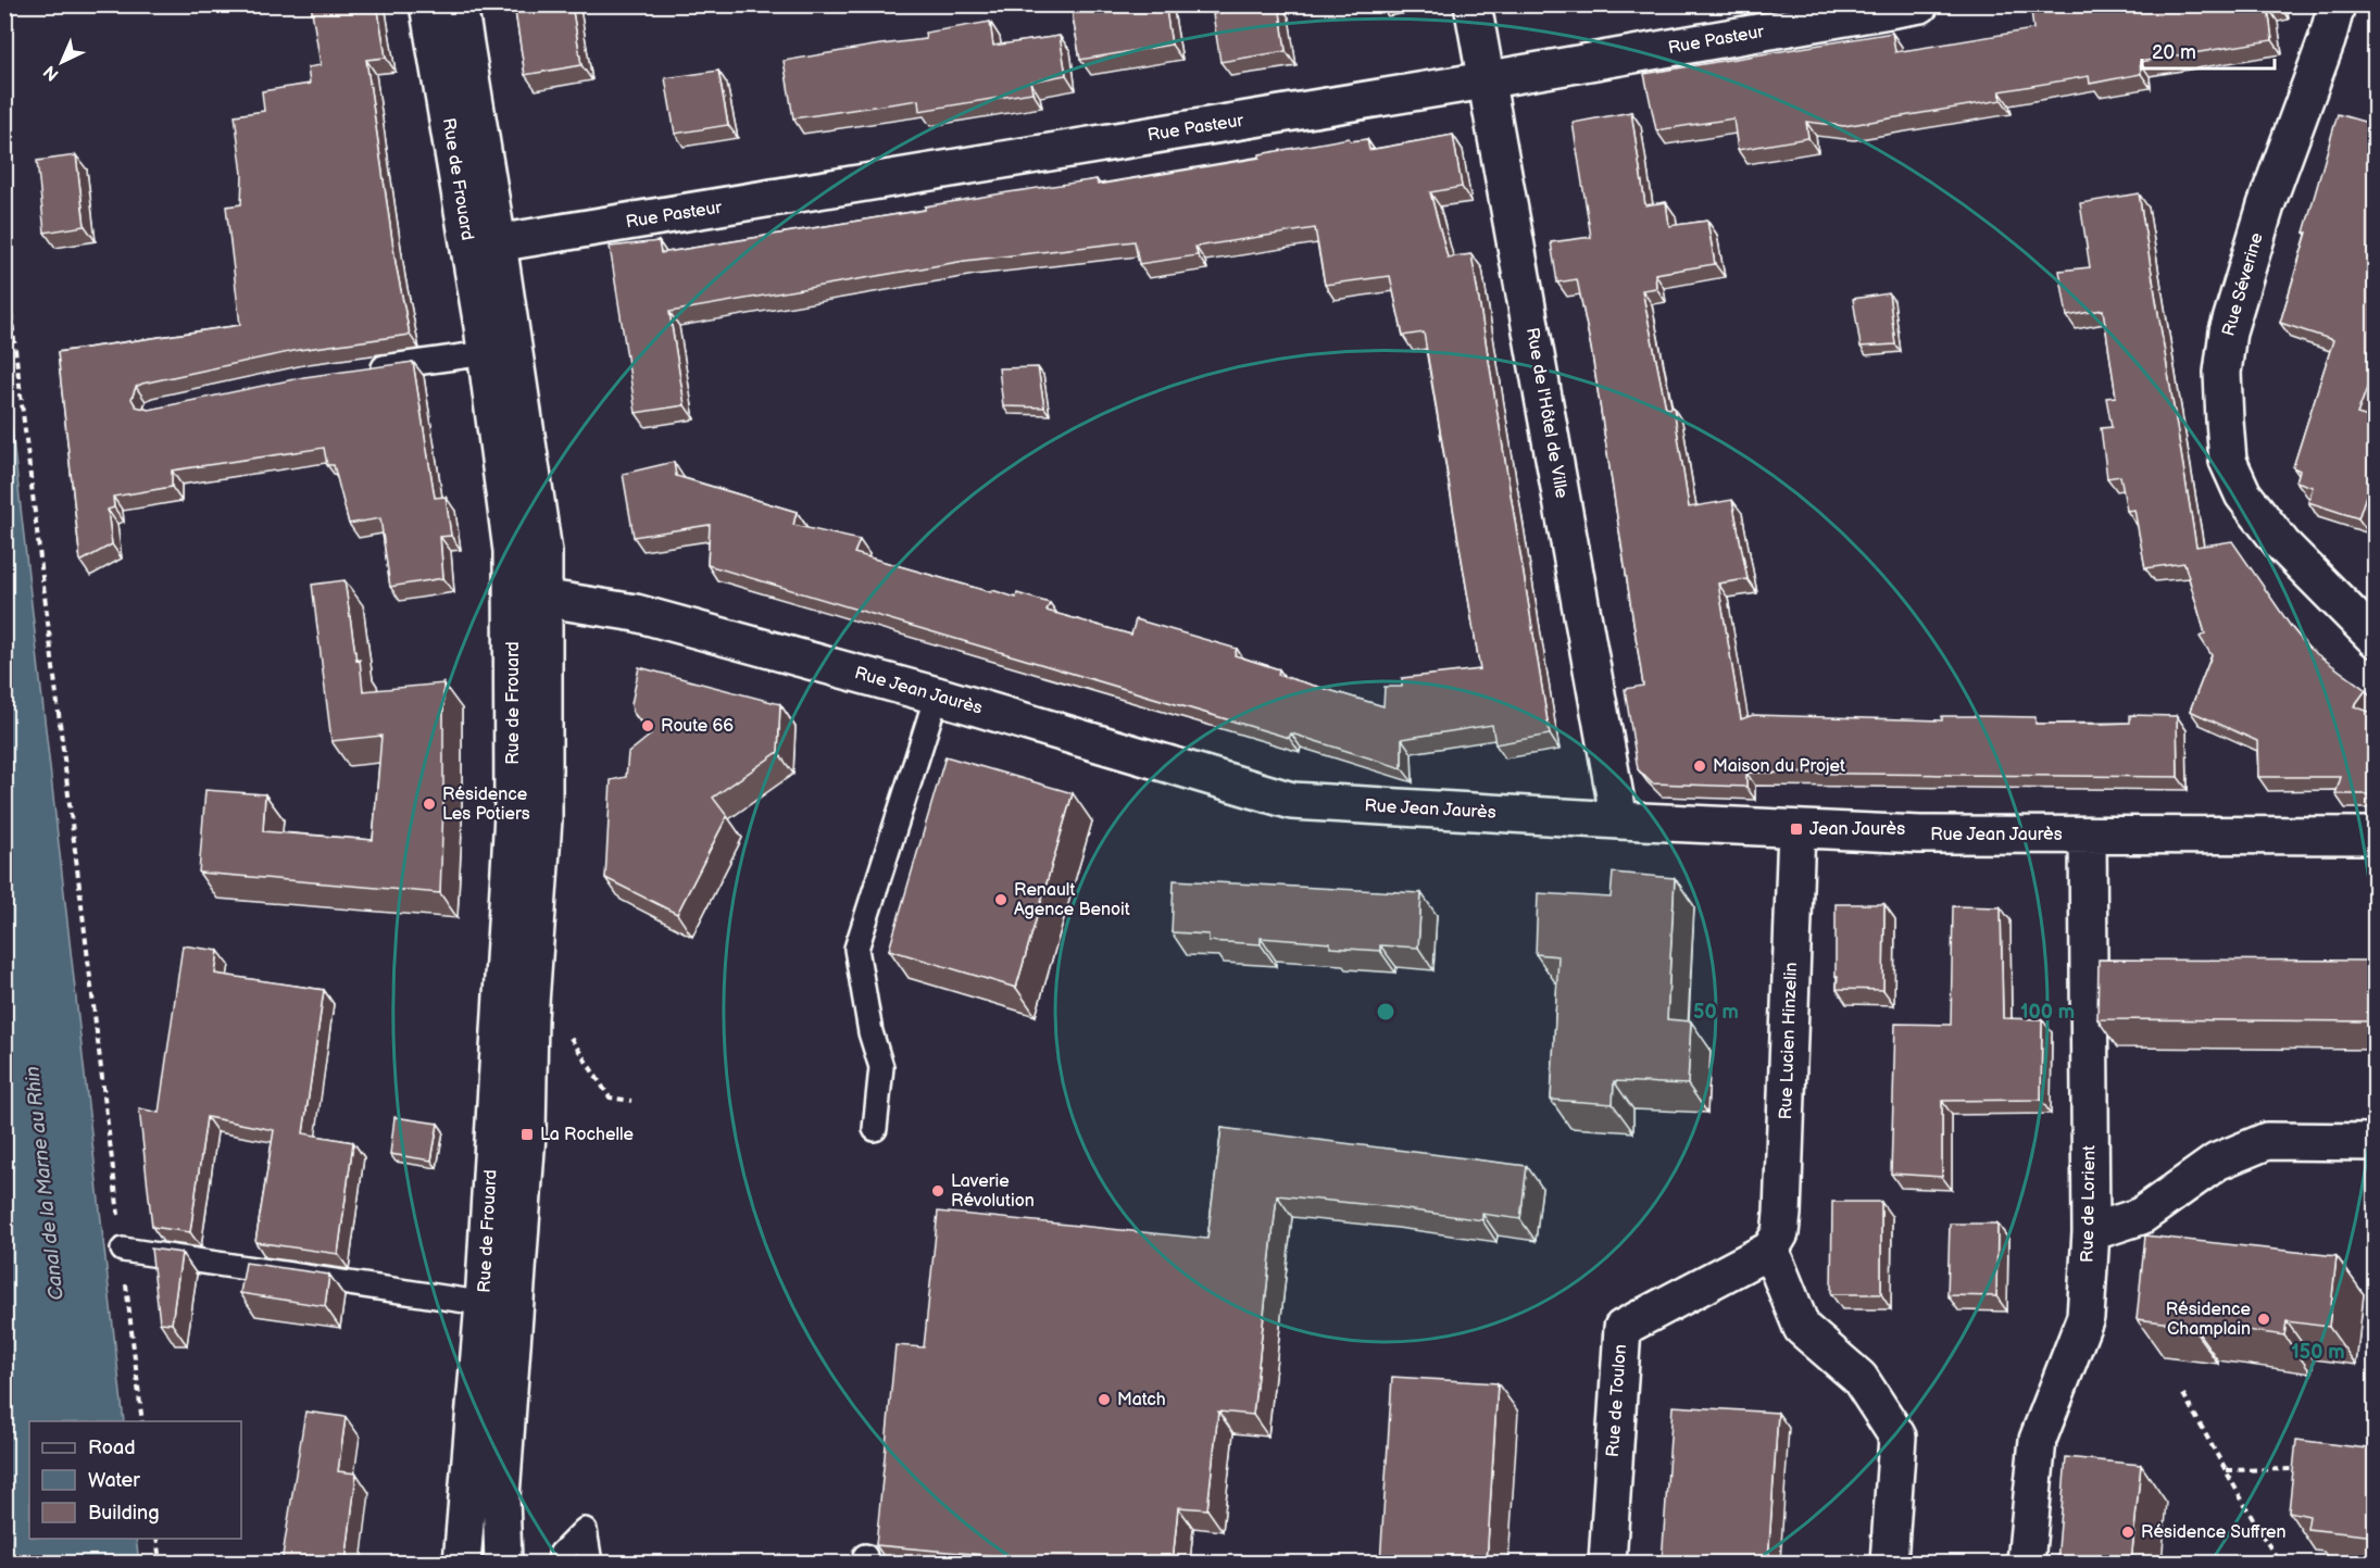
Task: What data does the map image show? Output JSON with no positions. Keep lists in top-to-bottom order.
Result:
{
  "streets": {
    "street": [
      "Rue Pasteur",
      "Rue de Frouard",
      "Rue Séverine",
      "Rue de l'Hôtel de Ville",
      "Rue Jean Jaurès",
      "Rue Lucien Hinzelin",
      "Rue de Lorient",
      "Rue de Toulon"
    ]
  },
  "crossings": [
    ["Rue Pasteur", "Rue de Frouard"],
    ["Rue Pasteur", "Rue de l'Hôtel de Ville"],
    ["Rue de Frouard", "Rue Jean Jaurès"],
    ["Rue de l'Hôtel de Ville", "Rue Jean Jaurès"],
    ["Rue Jean Jaurès", "Rue Lucien Hinzelin"],
    ["Rue Jean Jaurès", "Rue de Lorient"],
    ["Rue Lucien Hinzelin", "Rue de Toulon"]
  ],
  "water": ["Canal de la Marne au Rhin"],
  "places": {
    "other": [
      "Route 66",
      "Maison du Projet",
      "Résidence Les Potiers",
      "Renault Agence Benoit",
      "Laverie Révolution",
      "Résidence Champlain",
      "Match",
      "Résidence Suffren"
    ],
    "transit": ["Jean Jaurès", "La Rochelle"]
  },
  "legend": ["Road", "Water", "Building"],
  "scale_bar": "20 m",
  "north": "bottom left",
  "rings": ["50 m", "100 m", "150 m"]
}
